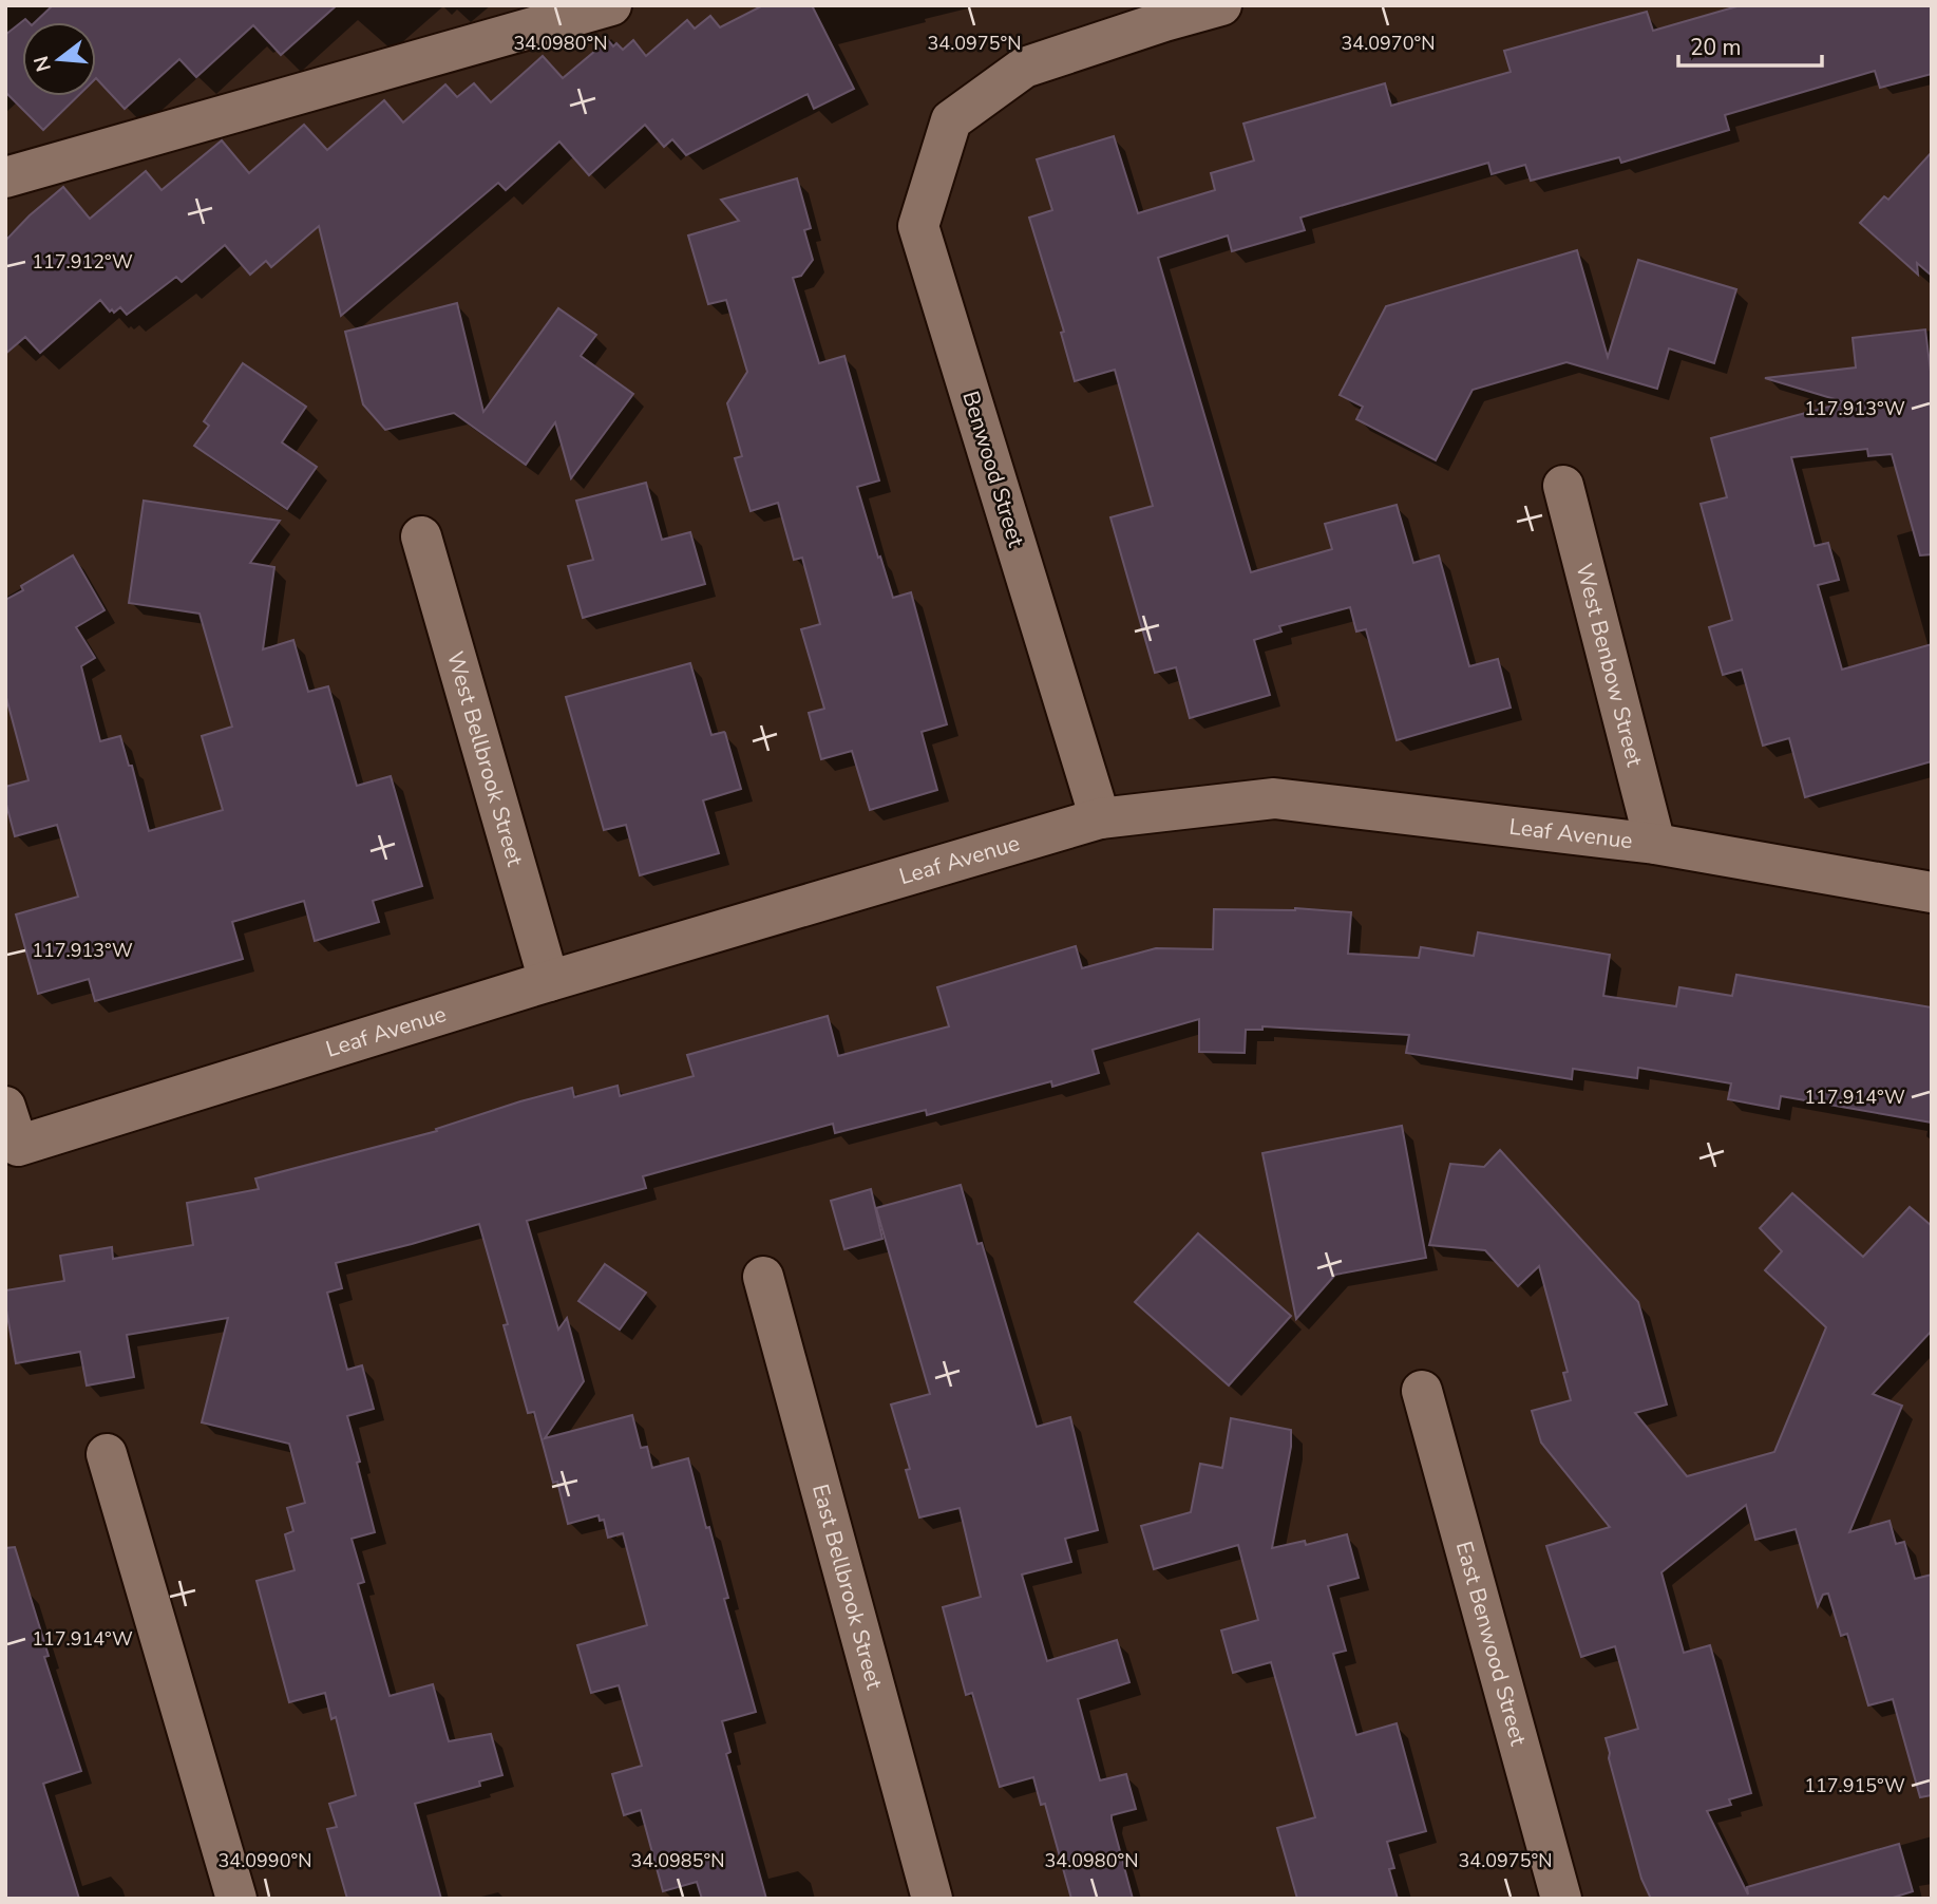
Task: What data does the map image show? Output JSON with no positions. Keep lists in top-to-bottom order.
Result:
{
  "streets": {
    "street": [
      "Benwood Street",
      "West Benbow Street",
      "West Bellbrook Street",
      "Leaf Avenue",
      "East Bellbrook Street",
      "East Benwood Street"
    ]
  },
  "crossings": [
    ["Benwood Street", "Leaf Avenue"],
    ["West Benbow Street", "Leaf Avenue"],
    ["West Bellbrook Street", "Leaf Avenue"]
  ],
  "scale_bar": "20 m",
  "north": "left",
  "coordinates": [
    "34.0980°N",
    "34.0975°N",
    "34.0970°N",
    "117.912°W",
    "117.913°W",
    "117.914°W",
    "117.915°W",
    "34.0990°N",
    "34.0985°N"
  ]
}
